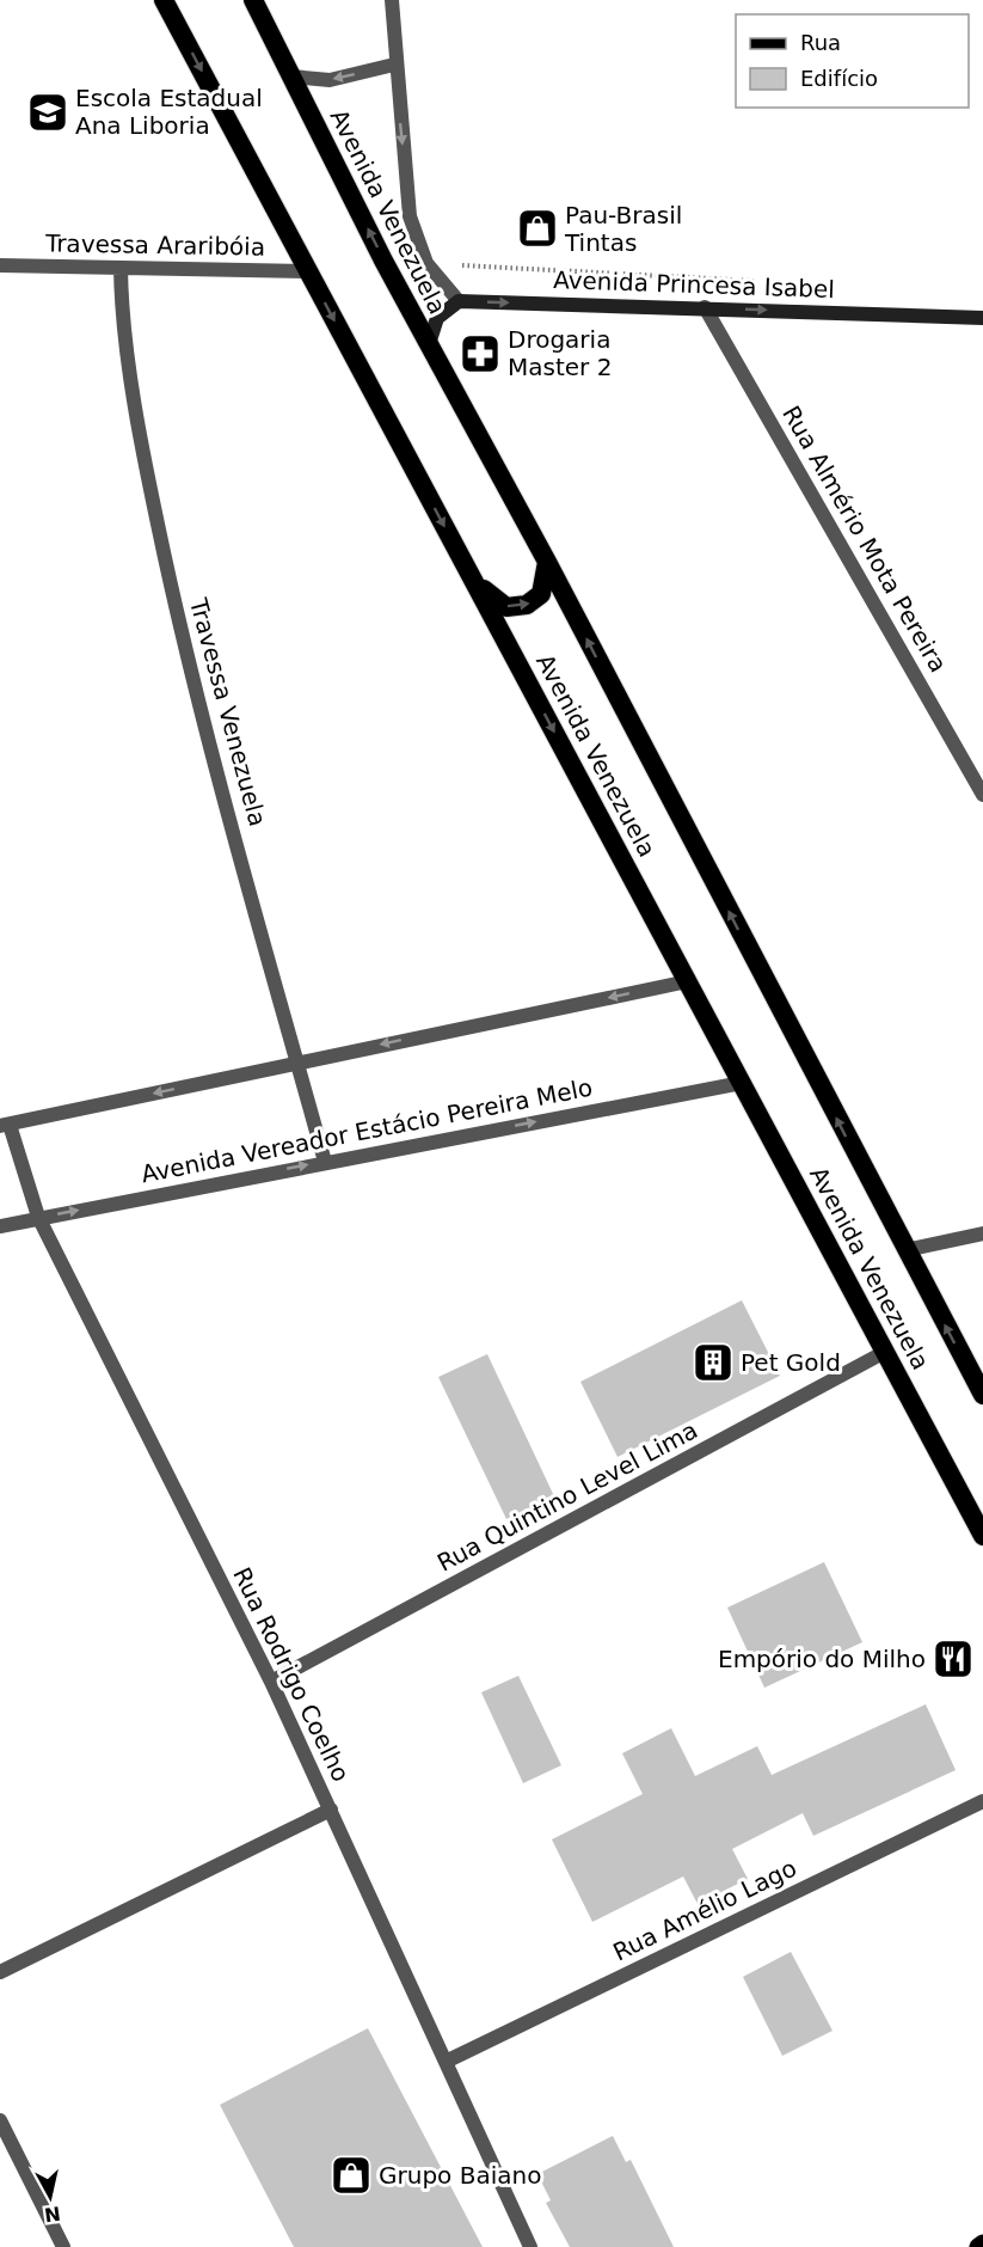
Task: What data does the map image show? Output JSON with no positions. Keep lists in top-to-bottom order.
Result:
{
  "streets": {
    "highway": ["Avenida Venezuela"],
    "main road": ["Avenida Princesa Isabel"],
    "street": [
      "Travessa Araribóia",
      "Rua Almério Mota Pereira",
      "Travessa Venezuela",
      "Avenida Vereador Estácio Pereira Melo",
      "Rua Quintino Level Lima",
      "Rua Rodrigo Coelho",
      "Rua Amélio Lago"
    ]
  },
  "crossings": [
    ["Avenida Venezuela", "Travessa Araribóia"],
    ["Avenida Venezuela", "Avenida Vereador Estácio Pereira Melo"],
    ["Avenida Venezuela", "Rua Quintino Level Lima"],
    ["Travessa Araribóia", "Travessa Venezuela"],
    ["Avenida Princesa Isabel", "Rua Almério Mota Pereira"],
    ["Travessa Venezuela", "Avenida Vereador Estácio Pereira Melo"],
    ["Avenida Vereador Estácio Pereira Melo", "Rua Rodrigo Coelho"],
    ["Rua Quintino Level Lima", "Rua Rodrigo Coelho"],
    ["Rua Rodrigo Coelho", "Rua Amélio Lago"]
  ],
  "one_way": ["Avenida Princesa Isabel"],
  "places": {
    "school or university": ["Escola Estadual Ana Liboria"],
    "shop": ["Pau-Brasil Tintas", "Grupo Baiano"],
    "pharmacy": ["Drogaria Master 2"],
    "building": ["Pet Gold"],
    "restaurant": ["Empório do Milho"]
  },
  "legend": ["Rua", "Edifício"],
  "north": "bottom"
}
